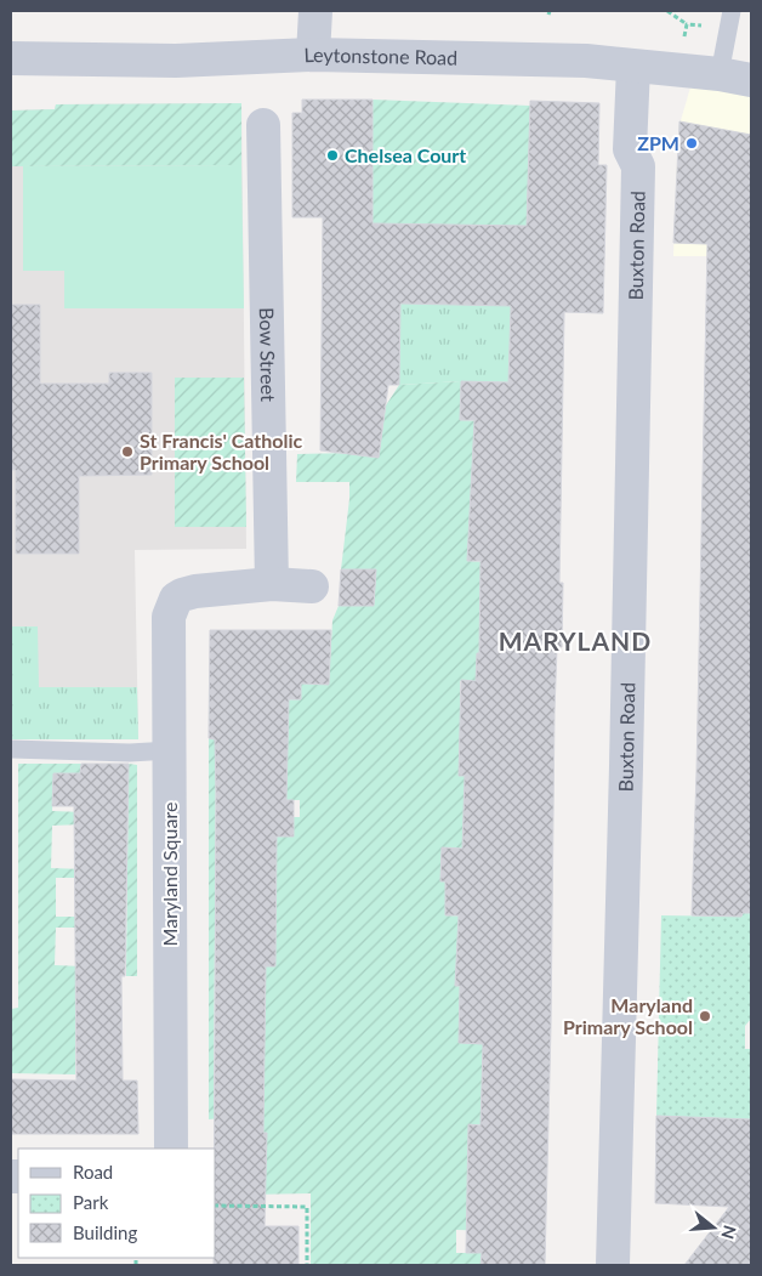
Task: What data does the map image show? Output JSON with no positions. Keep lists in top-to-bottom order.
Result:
{
  "streets": {
    "street": [
      "Leytonstone Road",
      "Buxton Road",
      "Bow Street",
      "Maryland Square"
    ]
  },
  "crossings": [
    ["Leytonstone Road", "Buxton Road"],
    ["Bow Street", "Maryland Square"]
  ],
  "districts": ["MARYLAND"],
  "places": [
    "ZPM",
    "Chelsea Court",
    "St Francis' Catholic Primary School",
    "Maryland Primary School"
  ],
  "legend": ["Road", "Park", "Building"],
  "north": "right"
}
